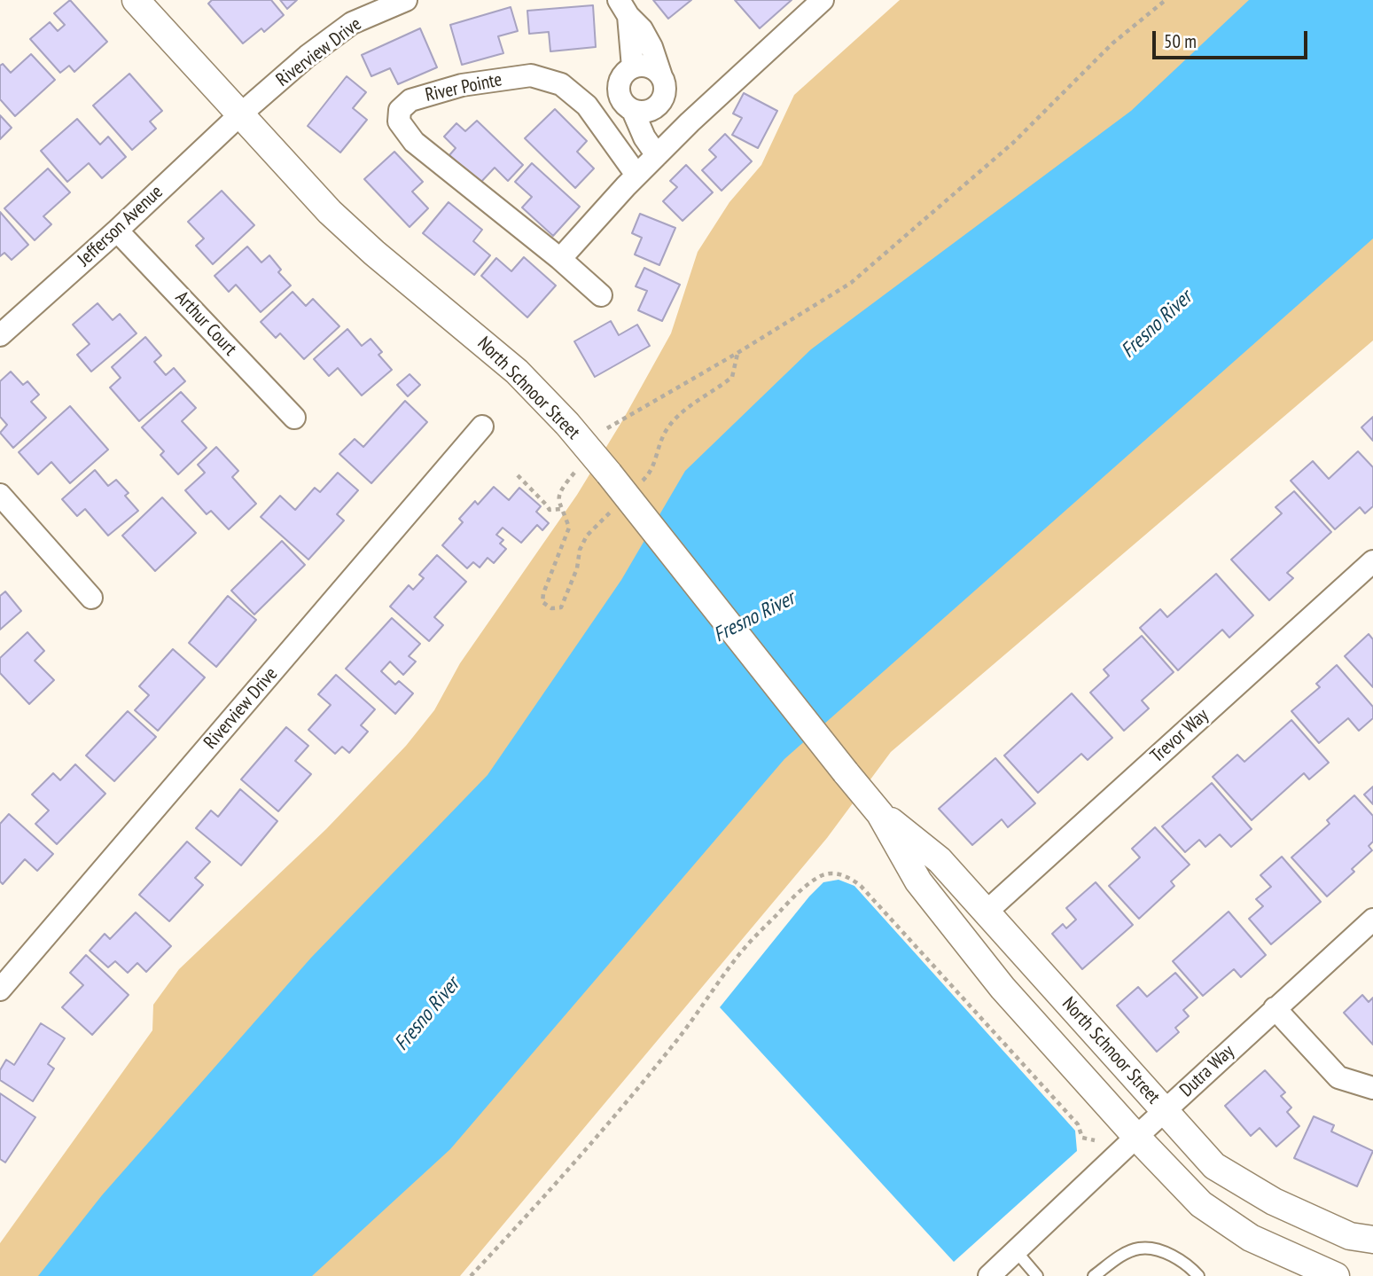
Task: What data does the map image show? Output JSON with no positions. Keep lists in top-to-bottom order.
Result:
{
  "streets": {
    "street": [
      "Riverview Drive",
      "River Pointe",
      "Jefferson Avenue",
      "Arthur Court",
      "North Schnoor Street",
      "Trevor Way",
      "Dutra Way"
    ]
  },
  "crossings": [
    ["Riverview Drive", "Jefferson Avenue"],
    ["Riverview Drive", "North Schnoor Street"],
    ["Jefferson Avenue", "Arthur Court"],
    ["Jefferson Avenue", "North Schnoor Street"],
    ["North Schnoor Street", "Trevor Way"],
    ["North Schnoor Street", "Dutra Way"]
  ],
  "water": ["Fresno River"],
  "scale_bar": "50 m"
}
